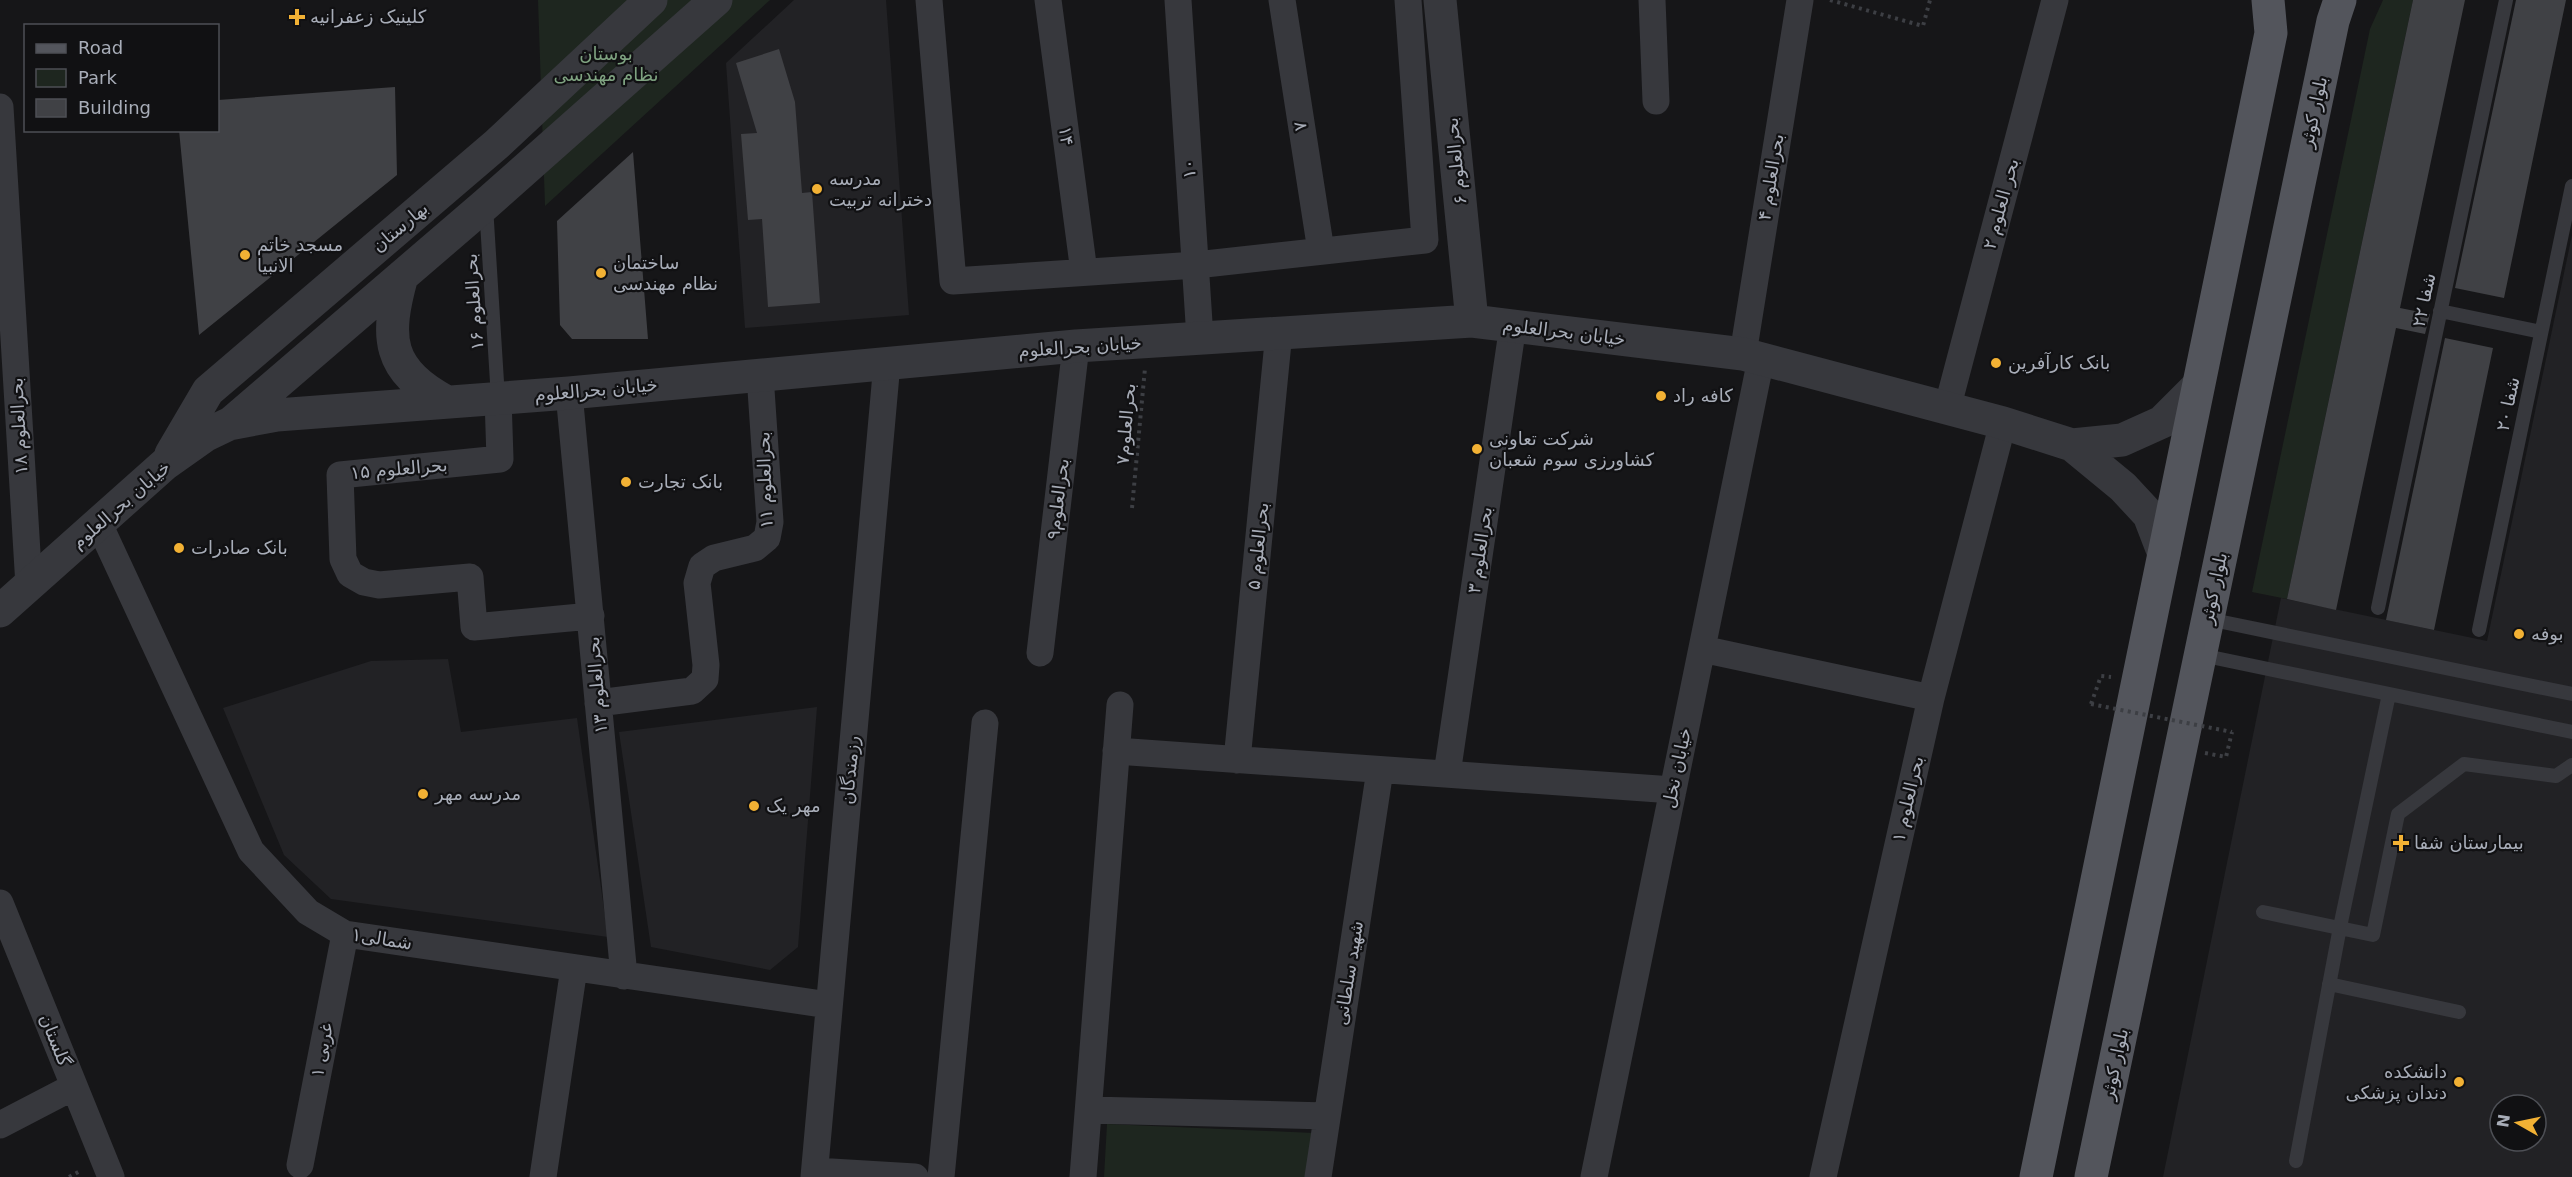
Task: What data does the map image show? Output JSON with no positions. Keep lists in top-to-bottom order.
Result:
{
  "streets": {
    "main road": ["بلوار کوثر"],
    "street": [
      "۸",
      "۱۴",
      "بحرالعلوم ۶",
      "۱۰",
      "بحرالعلوم ۴",
      "بحر العلوم ۲",
      "بهارستان",
      "خیابان بحرالعلوم",
      "بحرالعلوم ۱۸",
      "بحرالعلوم ۱۵",
      "بحرالعلوم ۱۱",
      "بحرالعلوم۹",
      "بحرالعلوم ۵",
      "بحرالعلوم ۳",
      "بحرالعلوم ۱۳",
      "خیابان نخل",
      "رزمندگان",
      "بحرالعلوم ۱",
      "شمالی۱",
      "شهید سلطانی",
      "گلستان",
      "غربی ۱"
    ],
    "lane": ["شفا ۲۲", "بحرالعلوم ۱۶", "شفا ۲۰"],
    "path": ["بحرالعلوم۷"]
  },
  "crossings": [
    ["بحرالعلوم ۶", "خیابان بحرالعلوم"],
    ["۱۰", "خیابان بحرالعلوم"],
    ["بحرالعلوم ۴", "خیابان بحرالعلوم"],
    ["بحرالعلوم ۴", "خیابان نخل"],
    ["بحر العلوم ۲", "خیابان بحرالعلوم"],
    ["بهارستان", "خیابان بحرالعلوم"],
    ["بحرالعلوم ۱۶", "خیابان بحرالعلوم"],
    ["بحرالعلوم ۱۶", "بحرالعلوم ۱۵"],
    ["خیابان بحرالعلوم", "بحرالعلوم۷"],
    ["خیابان بحرالعلوم", "بحرالعلوم ۱۸"],
    ["خیابان بحرالعلوم", "بحرالعلوم ۱۵"],
    ["خیابان بحرالعلوم", "بحرالعلوم ۱۱"],
    ["خیابان بحرالعلوم", "بحرالعلوم۹"],
    ["خیابان بحرالعلوم", "بحرالعلوم ۵"],
    ["خیابان بحرالعلوم", "بحرالعلوم ۳"],
    ["خیابان بحرالعلوم", "بحرالعلوم ۱۳"],
    ["خیابان بحرالعلوم", "خیابان نخل"],
    ["خیابان بحرالعلوم", "رزمندگان"],
    ["خیابان بحرالعلوم", "بحرالعلوم ۱"],
    ["خیابان بحرالعلوم", "شمالی۱"],
    ["بحرالعلوم ۱۵", "بحرالعلوم ۱۳"],
    ["بحرالعلوم ۱۱", "بحرالعلوم ۱۳"],
    ["بحرالعلوم ۱۳", "شمالی۱"],
    ["رزمندگان", "شمالی۱"],
    ["شمالی۱", "غربی ۱"]
  ],
  "parks": ["بوستان نظام مهندسی"],
  "places": {
    "health": ["کلینیک زعفرانیه", "بیمارستان شفا"],
    "other": [
      "مدرسه دخترانه تربیت",
      "مسجد خاتم الانبیا",
      "ساختمان نظام مهندسی",
      "بانک کارآفرین",
      "کافه راد",
      "شرکت تعاونی کشاورزی سوم شعبان",
      "بانک تجارت",
      "بانک صادرات",
      "بوفه",
      "مدرسه مهر",
      "مهر یک",
      "دانشکده دندان پزشکی"
    ]
  },
  "legend": ["Road", "Park", "Building"],
  "north": "left"
}
